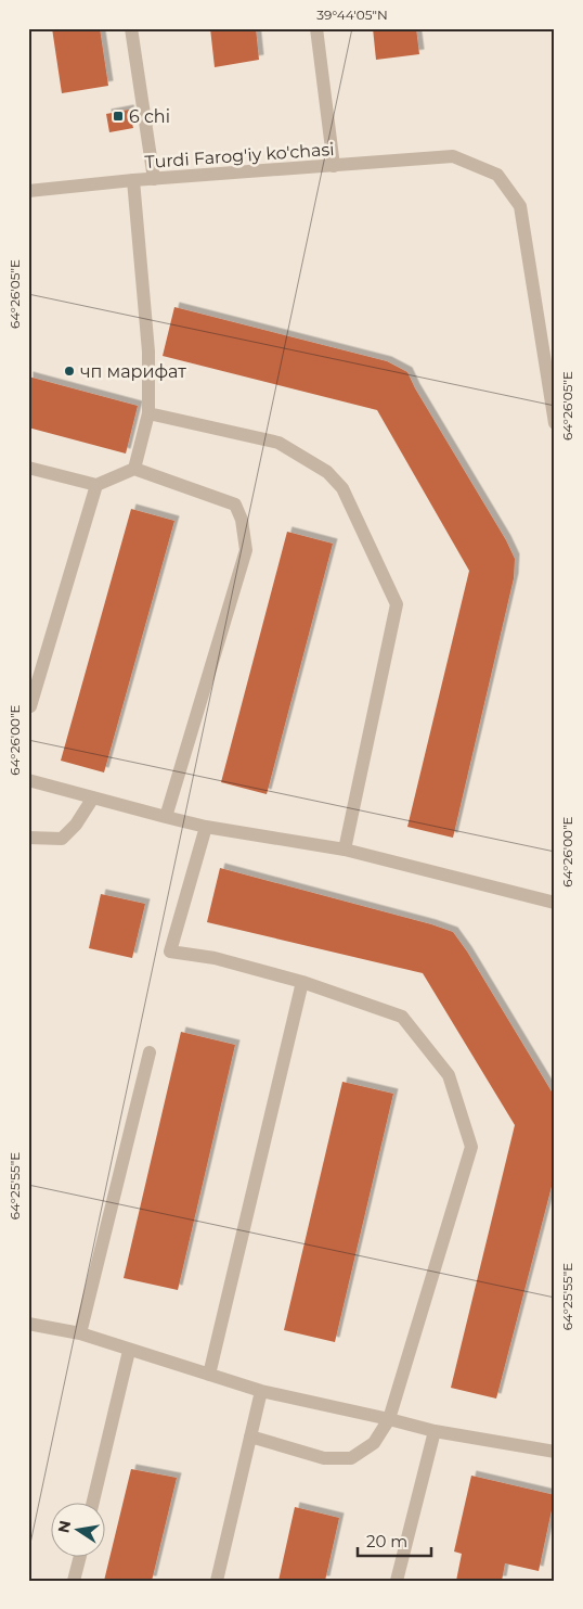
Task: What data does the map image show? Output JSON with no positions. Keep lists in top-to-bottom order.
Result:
{
  "streets": {
    "street": ["Turdi Farog'iy ko'chasi"]
  },
  "places": {
    "transit": ["6 chi"],
    "other": ["чп марифат"]
  },
  "scale_bar": "20 m",
  "north": "left",
  "coordinates": [
    "39°44'05\"N",
    "64°26'05\"E",
    "64°26'00\"E",
    "64°25'55\"E"
  ]
}
